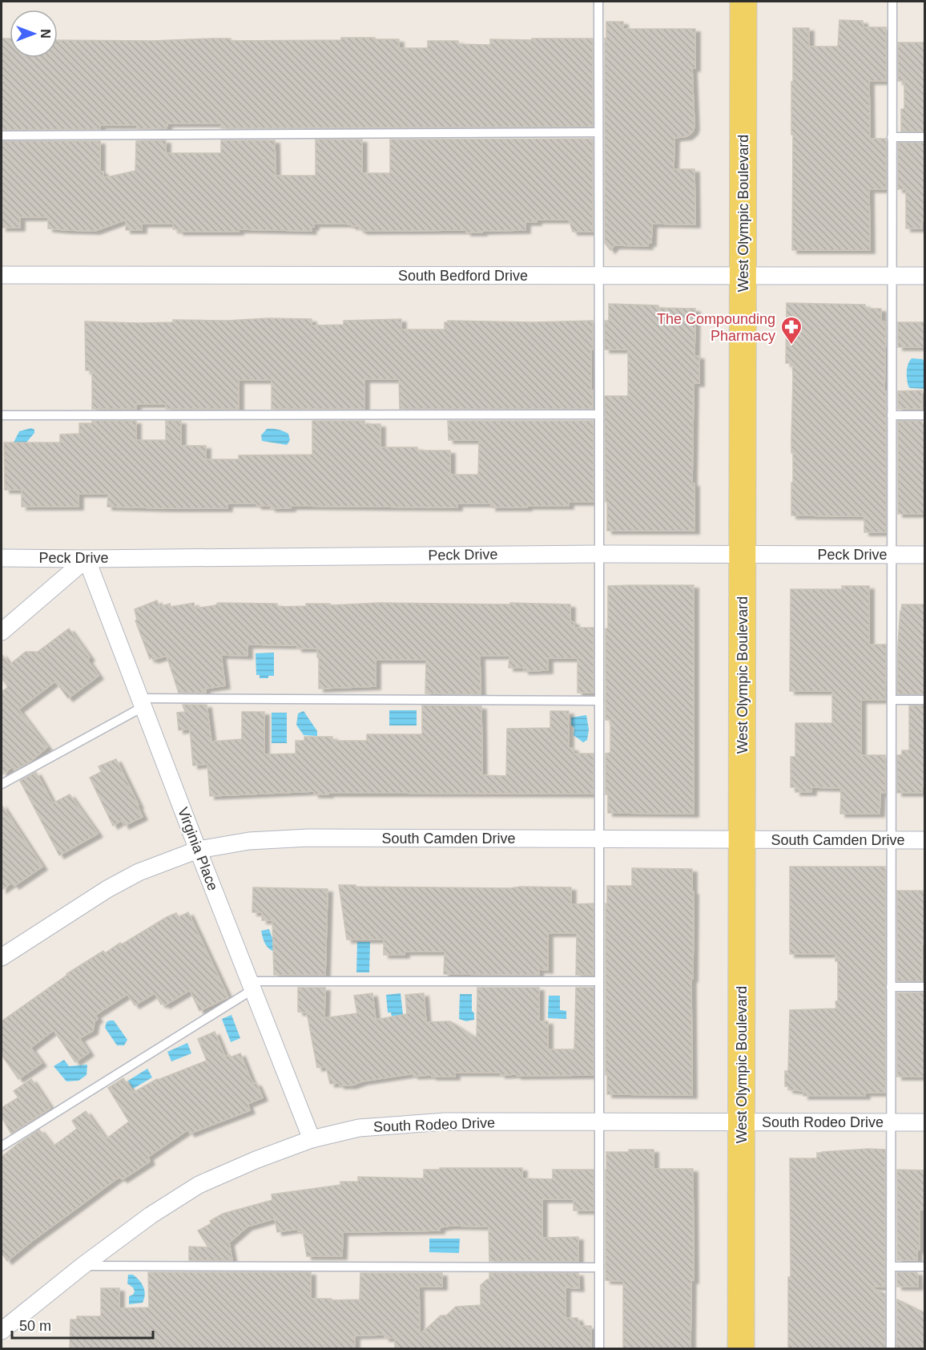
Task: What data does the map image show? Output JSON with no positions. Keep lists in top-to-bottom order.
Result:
{
  "streets": {
    "main road": ["West Olympic Boulevard"],
    "street": [
      "South Bedford Drive",
      "Peck Drive",
      "South Camden Drive",
      "Virginia Place",
      "South Rodeo Drive"
    ]
  },
  "crossings": [
    ["West Olympic Boulevard", "South Bedford Drive"],
    ["West Olympic Boulevard", "Peck Drive"],
    ["West Olympic Boulevard", "South Camden Drive"],
    ["West Olympic Boulevard", "South Rodeo Drive"],
    ["Peck Drive", "Virginia Place"],
    ["South Camden Drive", "Virginia Place"],
    ["Virginia Place", "South Rodeo Drive"]
  ],
  "places": {
    "pharmacy": ["The Compounding Pharmacy"]
  },
  "scale_bar": "50 m",
  "north": "right"
}
